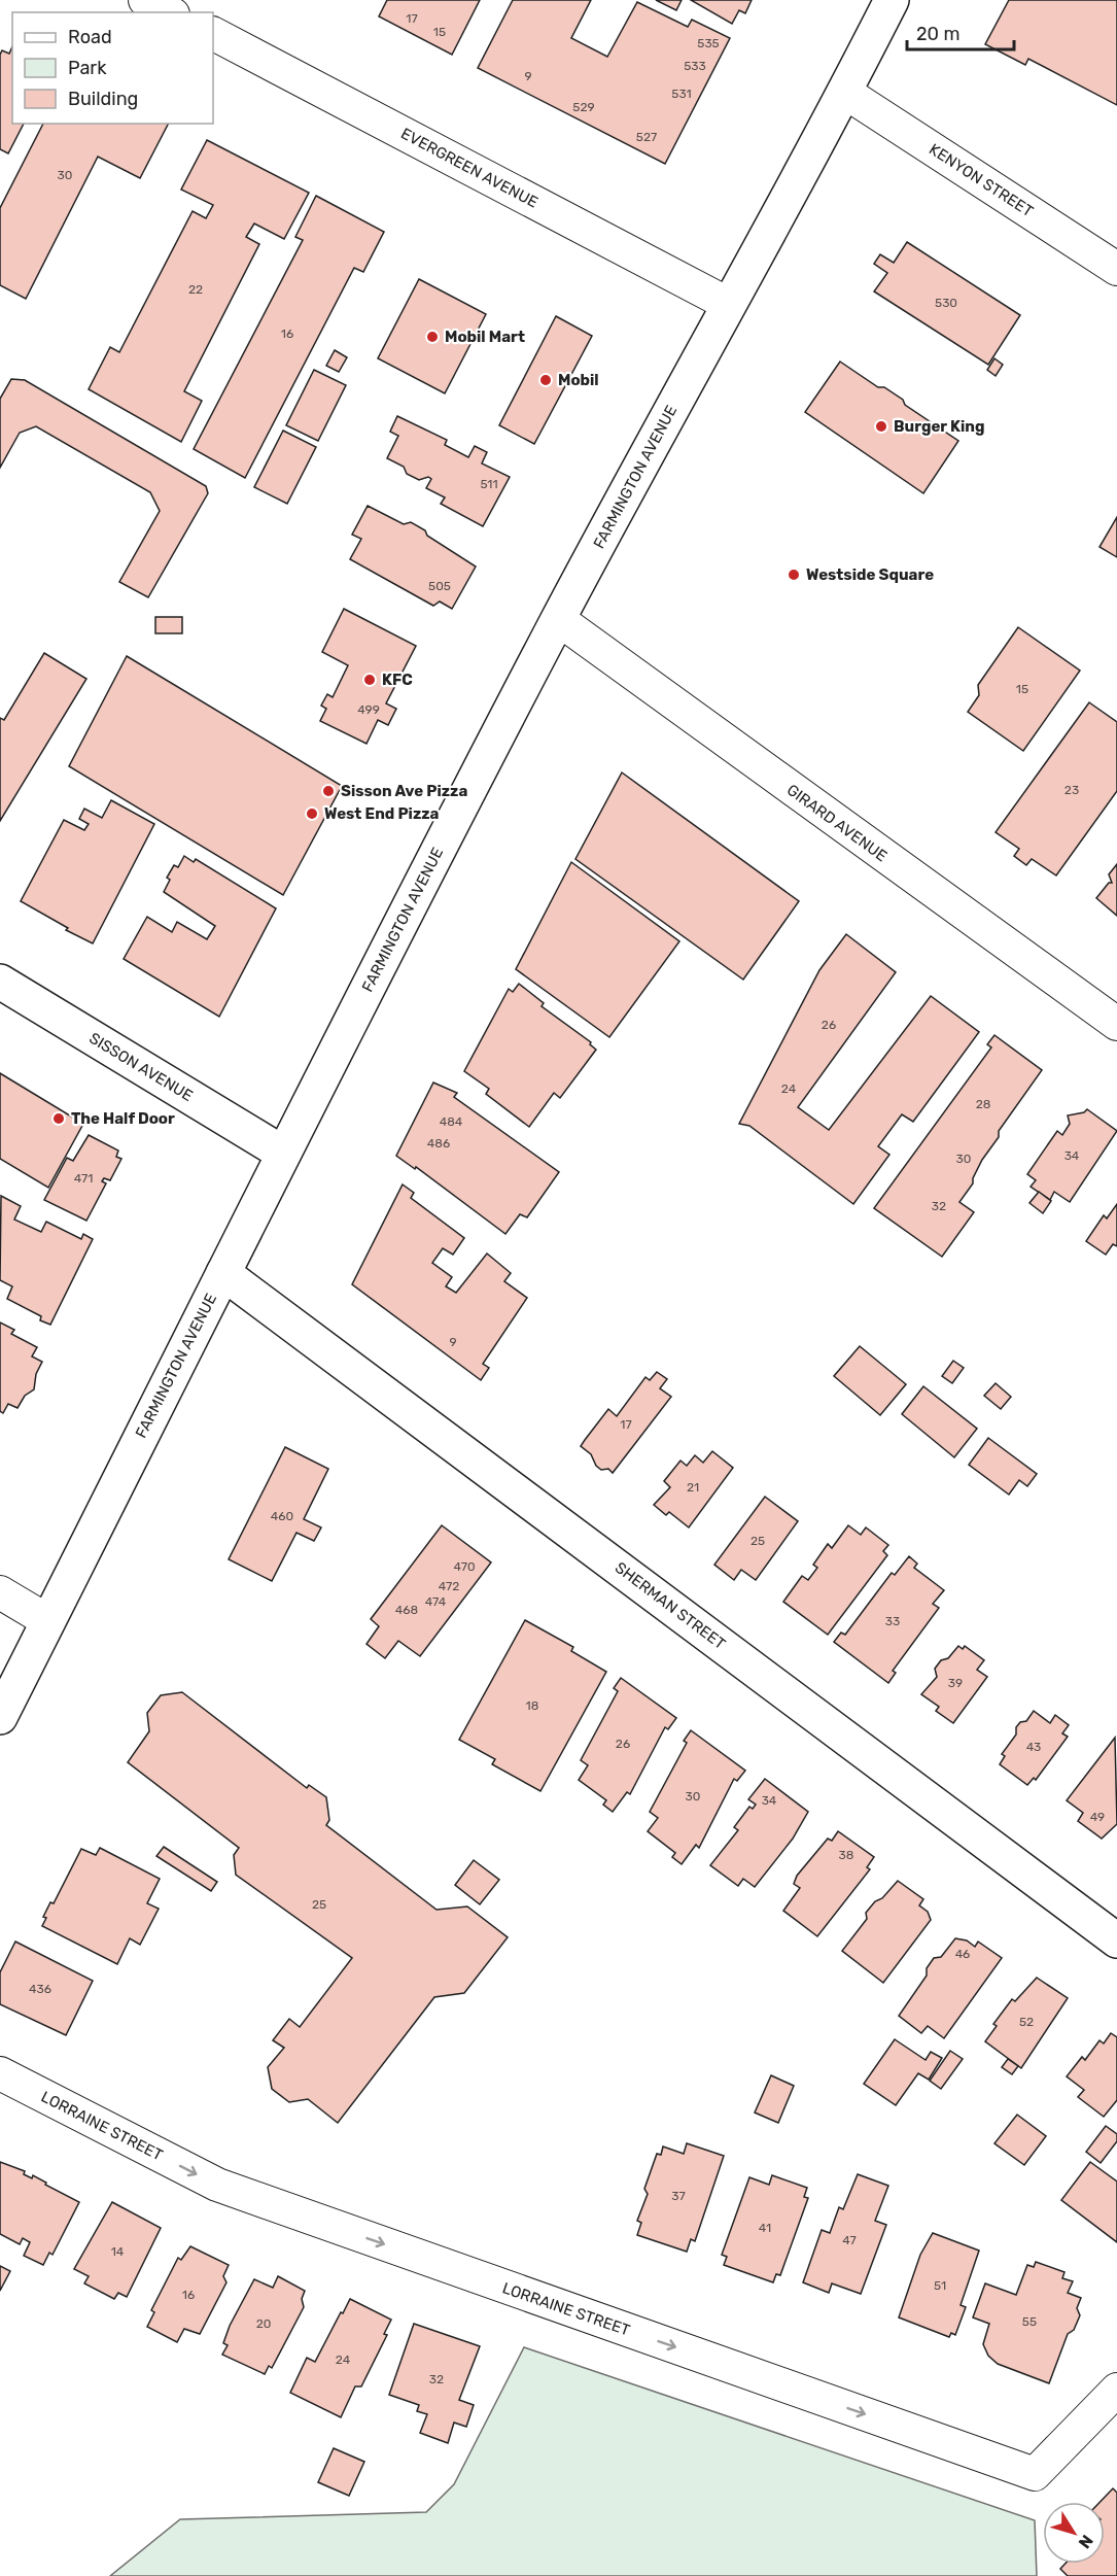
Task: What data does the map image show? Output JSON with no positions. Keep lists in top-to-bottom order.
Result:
{
  "streets": {
    "main road": ["FARMINGTON AVENUE", "SISSON AVENUE", "SHERMAN STREET"],
    "street": [
      "EVERGREEN AVENUE",
      "KENYON STREET",
      "GIRARD AVENUE",
      "LORRAINE STREET"
    ]
  },
  "crossings": [
    ["EVERGREEN AVENUE", "FARMINGTON AVENUE"],
    ["KENYON STREET", "FARMINGTON AVENUE"],
    ["FARMINGTON AVENUE", "GIRARD AVENUE"],
    ["FARMINGTON AVENUE", "SISSON AVENUE"],
    ["FARMINGTON AVENUE", "SHERMAN STREET"]
  ],
  "one_way": ["LORRAINE STREET"],
  "places": [
    "Mobil Mart",
    "Mobil",
    "Burger King",
    "Westside Square",
    "KFC",
    "Sisson Ave Pizza",
    "West End Pizza",
    "The Half Door"
  ],
  "house_numbers": [
    "17",
    "15",
    "535",
    "533",
    "9",
    "531",
    "529",
    "527",
    "30",
    "22",
    "530",
    "16",
    "511",
    "505",
    "15",
    "499",
    "23",
    "26",
    "24",
    "28",
    "484",
    "486",
    "34",
    "30",
    "471",
    "32",
    "9",
    "17",
    "21",
    "460",
    "25",
    "470",
    "472",
    "474",
    "468",
    "33",
    "39",
    "18",
    "26",
    "43",
    "30",
    "34",
    "49",
    "38",
    "25",
    "46",
    "436",
    "52",
    "37",
    "41",
    "47",
    "14",
    "51",
    "16",
    "55",
    "20",
    "24",
    "32"
  ],
  "legend": ["Road", "Park", "Building"],
  "scale_bar": "20 m",
  "north": "bottom right"
}
